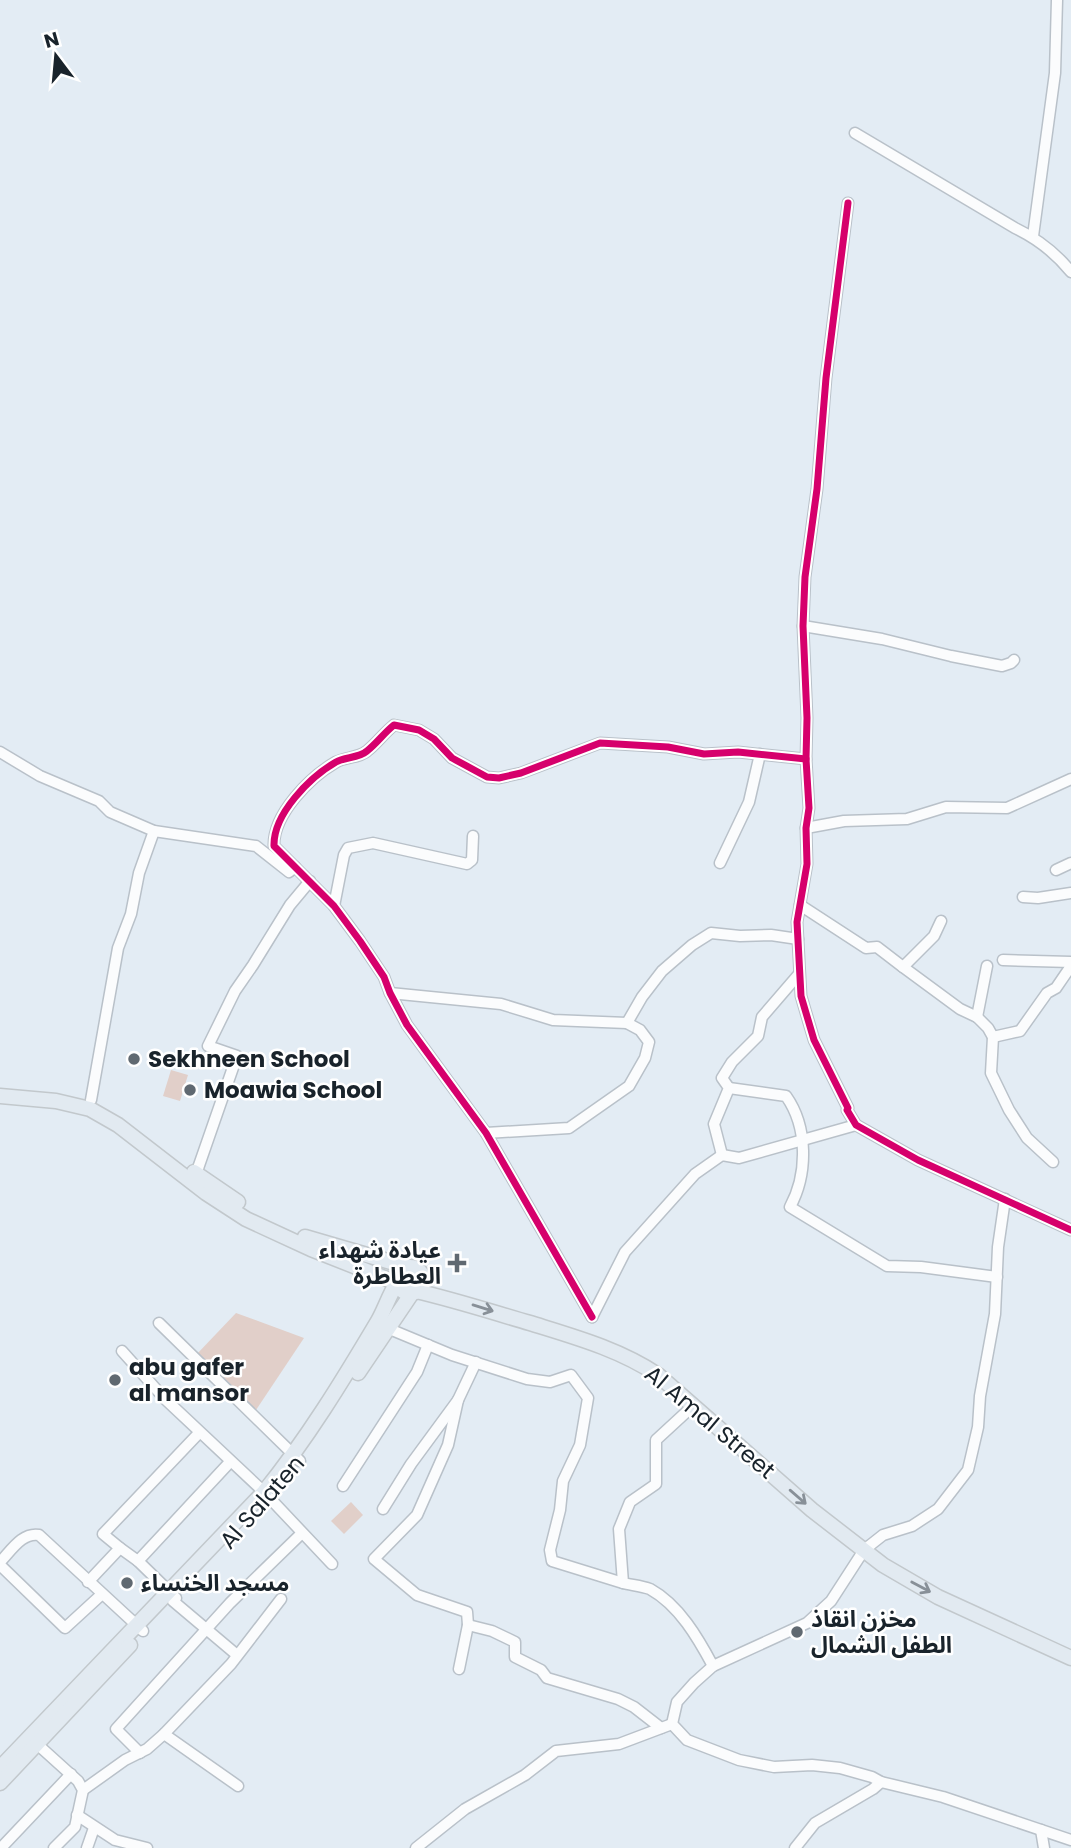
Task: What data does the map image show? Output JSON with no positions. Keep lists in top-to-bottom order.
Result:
{
  "streets": {
    "main road": ["Al Amal Street", "Al Salaten"]
  },
  "crossings": [
    ["Al Amal Street", "Al Salaten"]
  ],
  "one_way": ["Al Amal Street"],
  "places": {
    "other": [
      "Sekhneen School",
      "Moawia School",
      "abu gafer al mansor",
      "مسجد الخنساء",
      "مخزن انقاذ الطفل الشمال"
    ],
    "health": ["عيادة شهداء العطاطرة"]
  },
  "north": "top"
}
